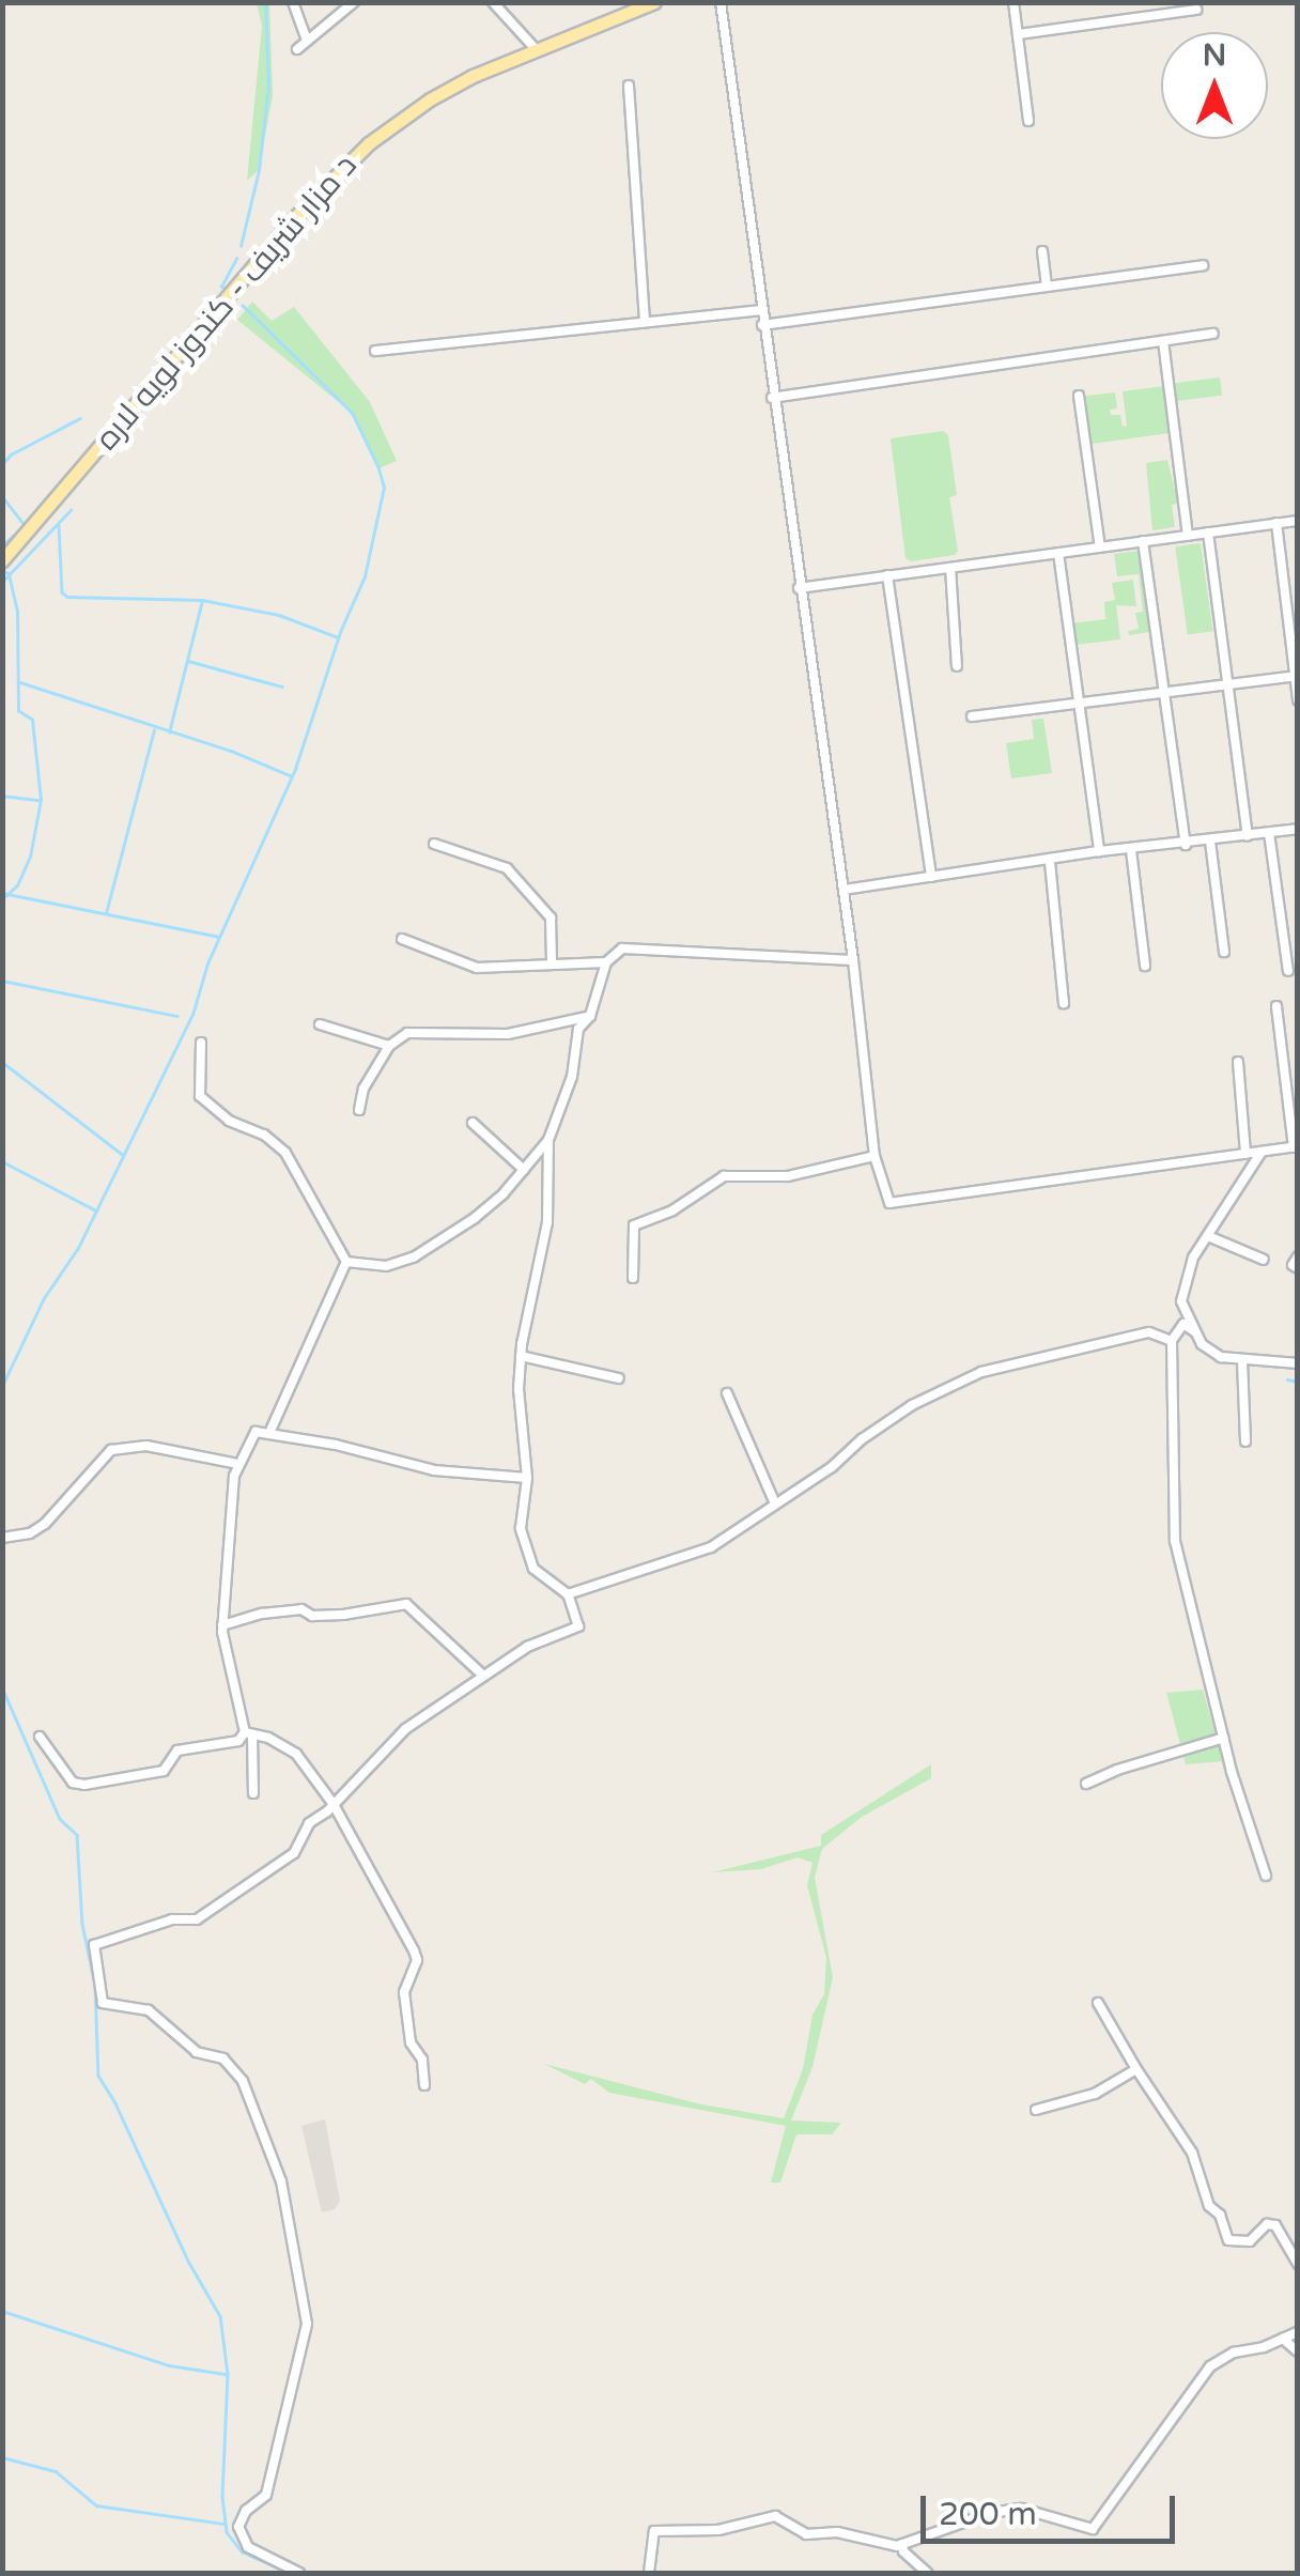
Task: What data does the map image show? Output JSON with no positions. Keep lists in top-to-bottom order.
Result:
{
  "streets": {
    "main road": ["د مزار شریف - کندوز لویه لاره"]
  },
  "scale_bar": "200 m",
  "north": "top"
}
